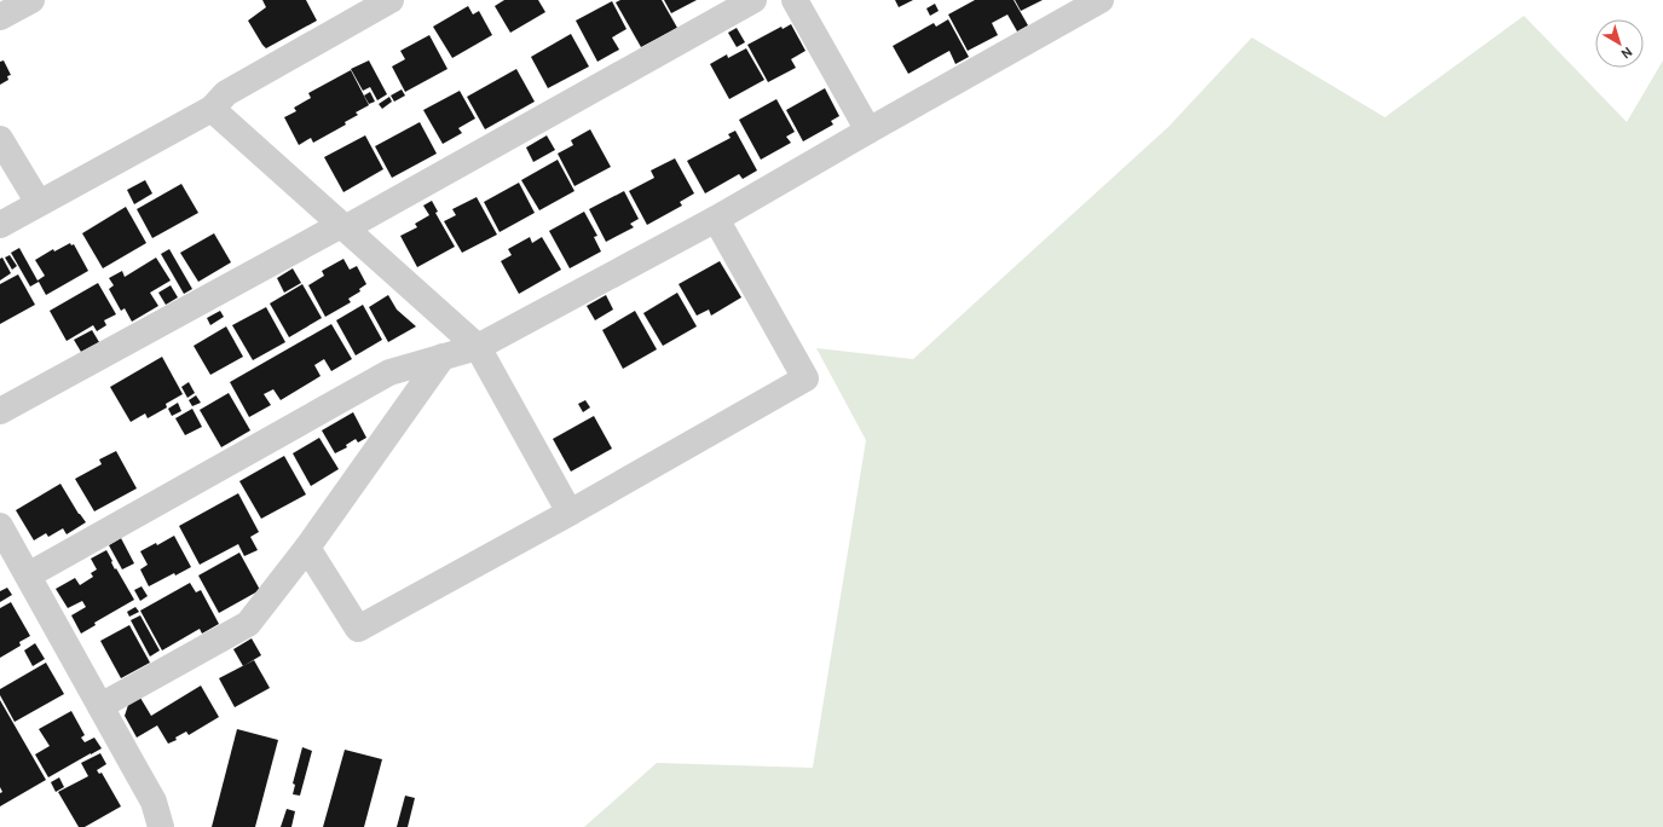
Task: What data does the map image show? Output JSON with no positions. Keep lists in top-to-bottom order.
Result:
{
  "north": "bottom right"
}
